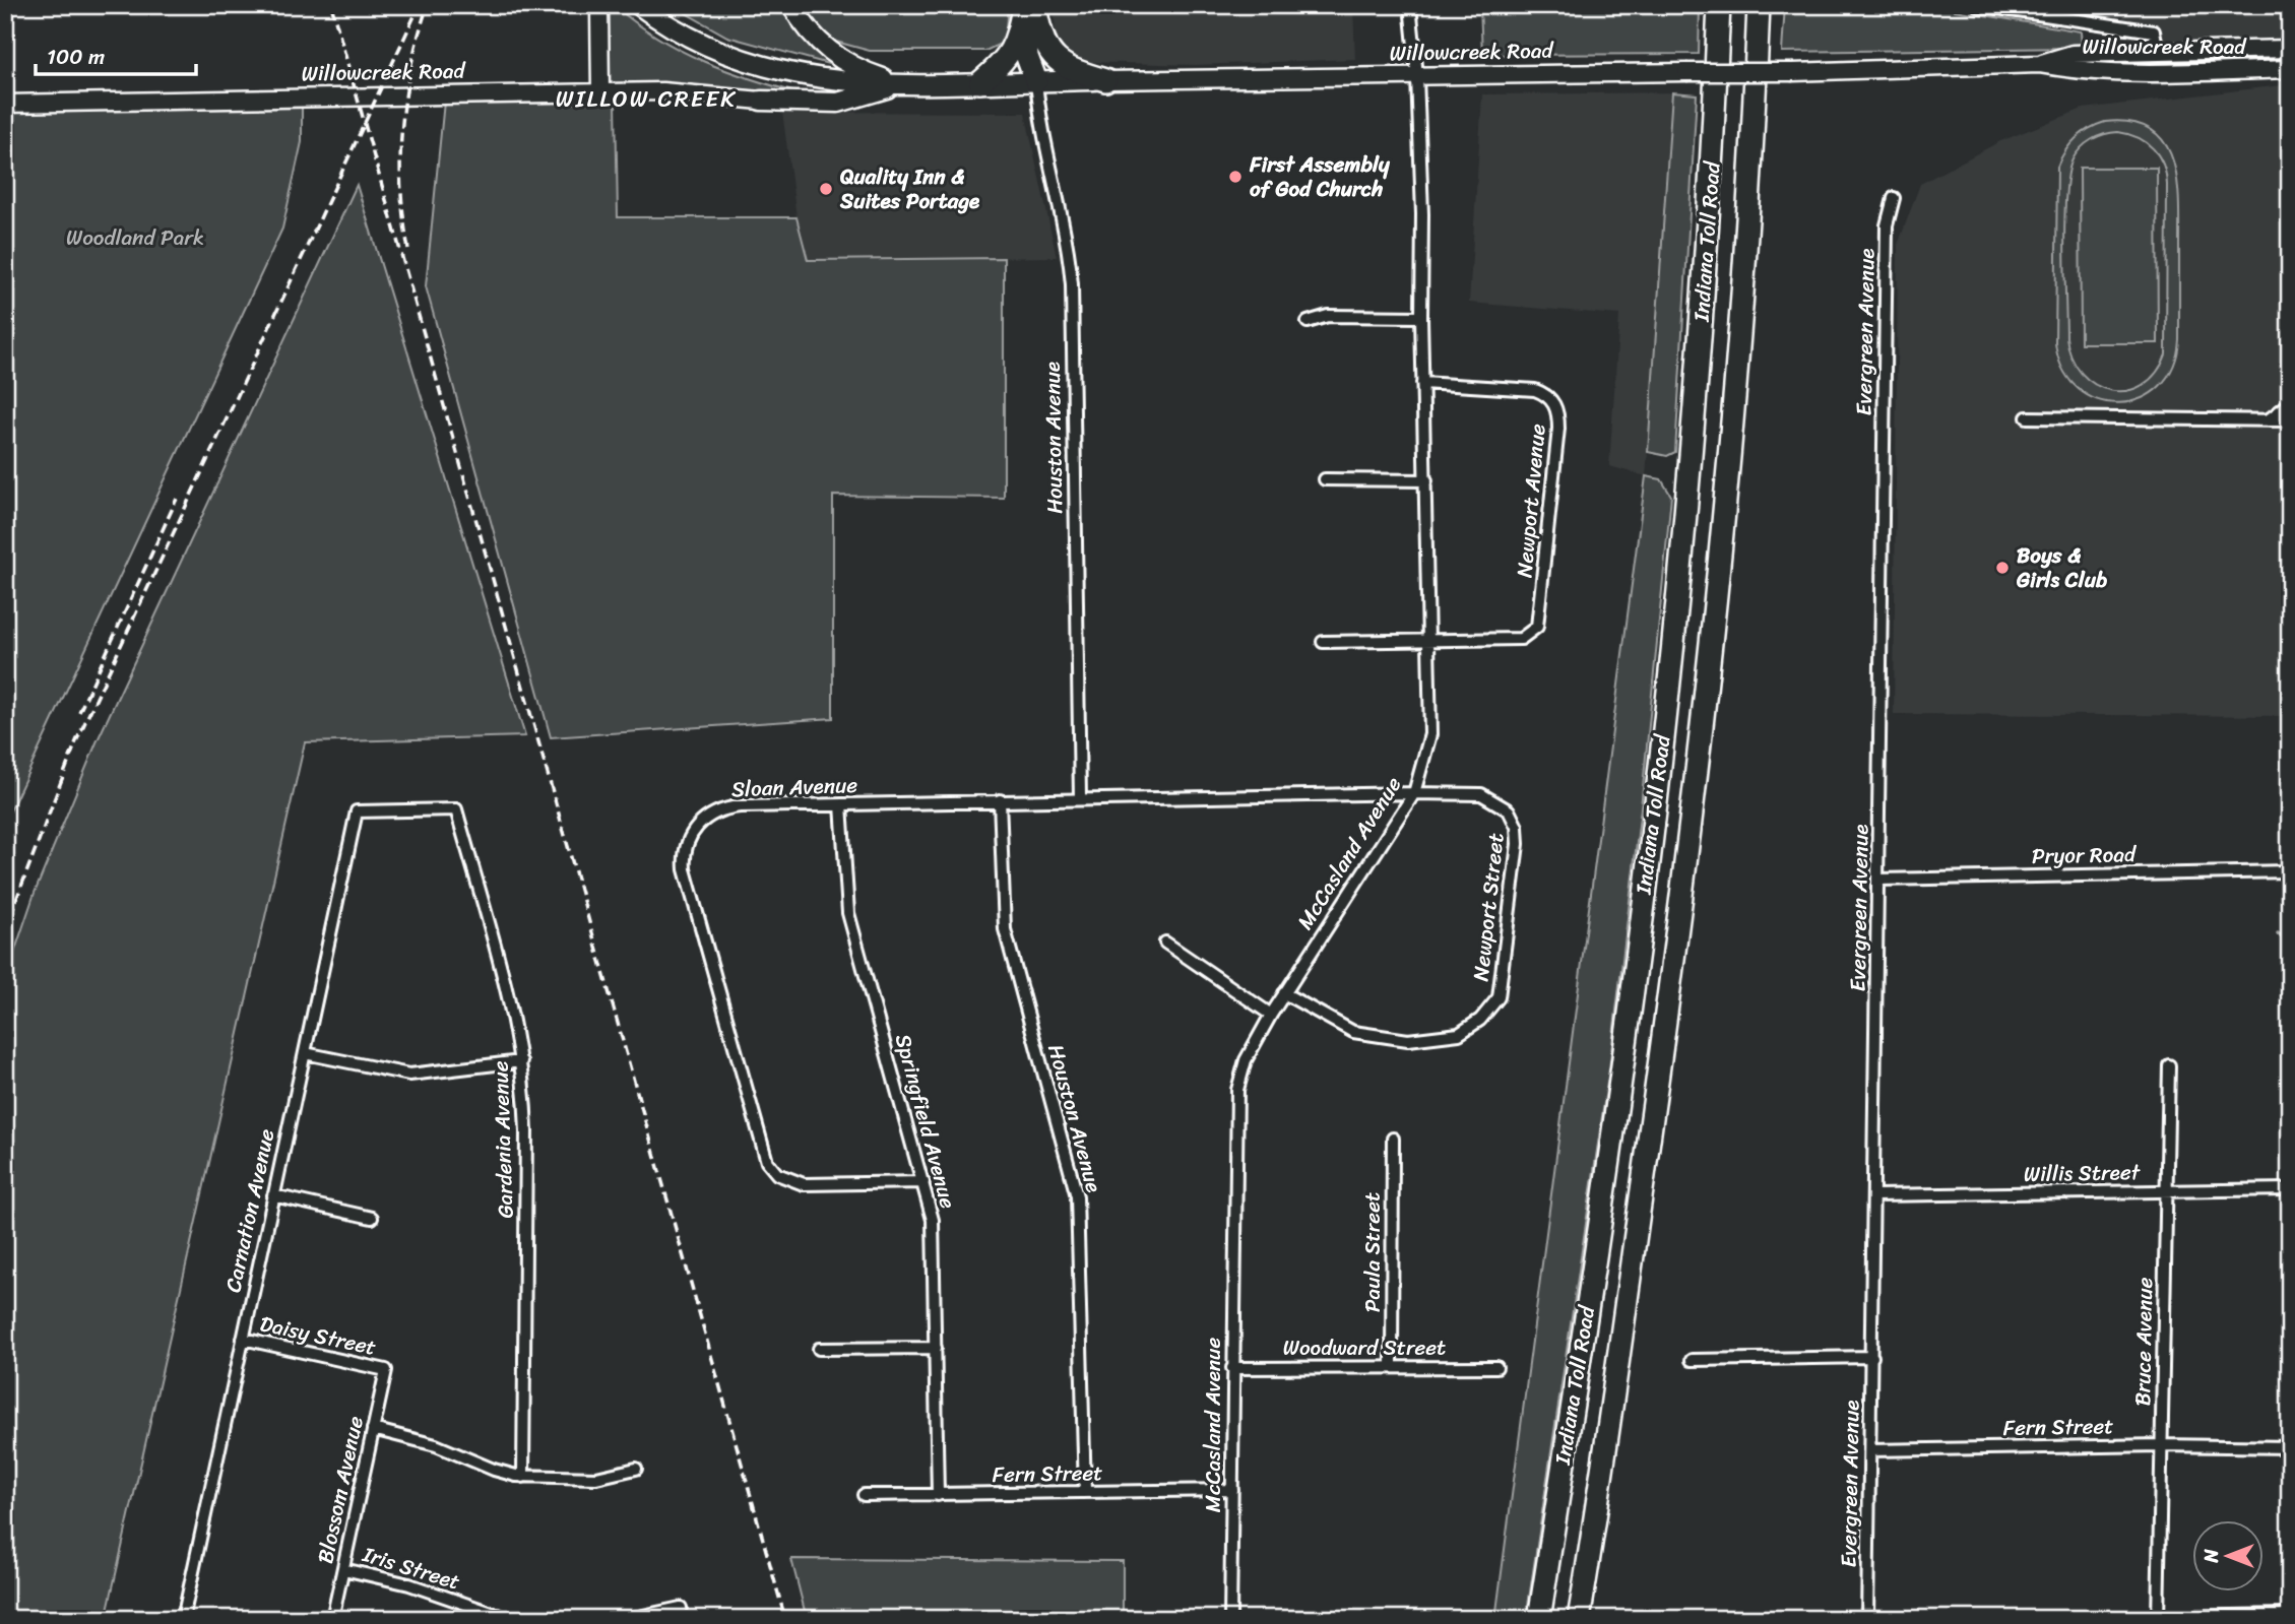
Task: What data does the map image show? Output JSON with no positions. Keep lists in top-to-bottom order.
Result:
{
  "streets": {
    "highway": ["Indiana Toll Road"],
    "main road": ["Willowcreek Road"],
    "street": [
      "Evergreen Avenue",
      "Houston Avenue",
      "Newport Avenue",
      "Sloan Avenue",
      "McCasland Avenue",
      "Pryor Road",
      "Newport Street",
      "Springfield Avenue",
      "Gardenia Avenue",
      "Willis Street",
      "Carnation Avenue",
      "Paula Street",
      "Daisy Street",
      "Bruce Avenue",
      "Woodward Street",
      "Fern Street",
      "Blossom Avenue",
      "Iris Street"
    ]
  },
  "crossings": [
    ["Willowcreek Road", "Houston Avenue"],
    ["Willowcreek Road", "McCasland Avenue"],
    ["Evergreen Avenue", "Pryor Road"],
    ["Evergreen Avenue", "Willis Street"],
    ["Evergreen Avenue", "Fern Street"],
    ["Houston Avenue", "Sloan Avenue"],
    ["Houston Avenue", "Fern Street"],
    ["Newport Avenue", "McCasland Avenue"],
    ["Sloan Avenue", "McCasland Avenue"],
    ["Sloan Avenue", "Newport Street"],
    ["Sloan Avenue", "Springfield Avenue"],
    ["McCasland Avenue", "Newport Street"],
    ["McCasland Avenue", "Woodward Street"],
    ["McCasland Avenue", "Fern Street"],
    ["Springfield Avenue", "Fern Street"],
    ["Gardenia Avenue", "Carnation Avenue"],
    ["Willis Street", "Bruce Avenue"],
    ["Carnation Avenue", "Daisy Street"],
    ["Paula Street", "Woodward Street"],
    ["Daisy Street", "Blossom Avenue"],
    ["Bruce Avenue", "Fern Street"],
    ["Blossom Avenue", "Iris Street"]
  ],
  "districts": ["WILLOW CREEK"],
  "parks": ["Woodland Park"],
  "places": ["First Assembly of God Church", "Quality Inn & Suites Portage", "Boys & Girls Club"],
  "scale_bar": "100 m",
  "north": "left"
}
